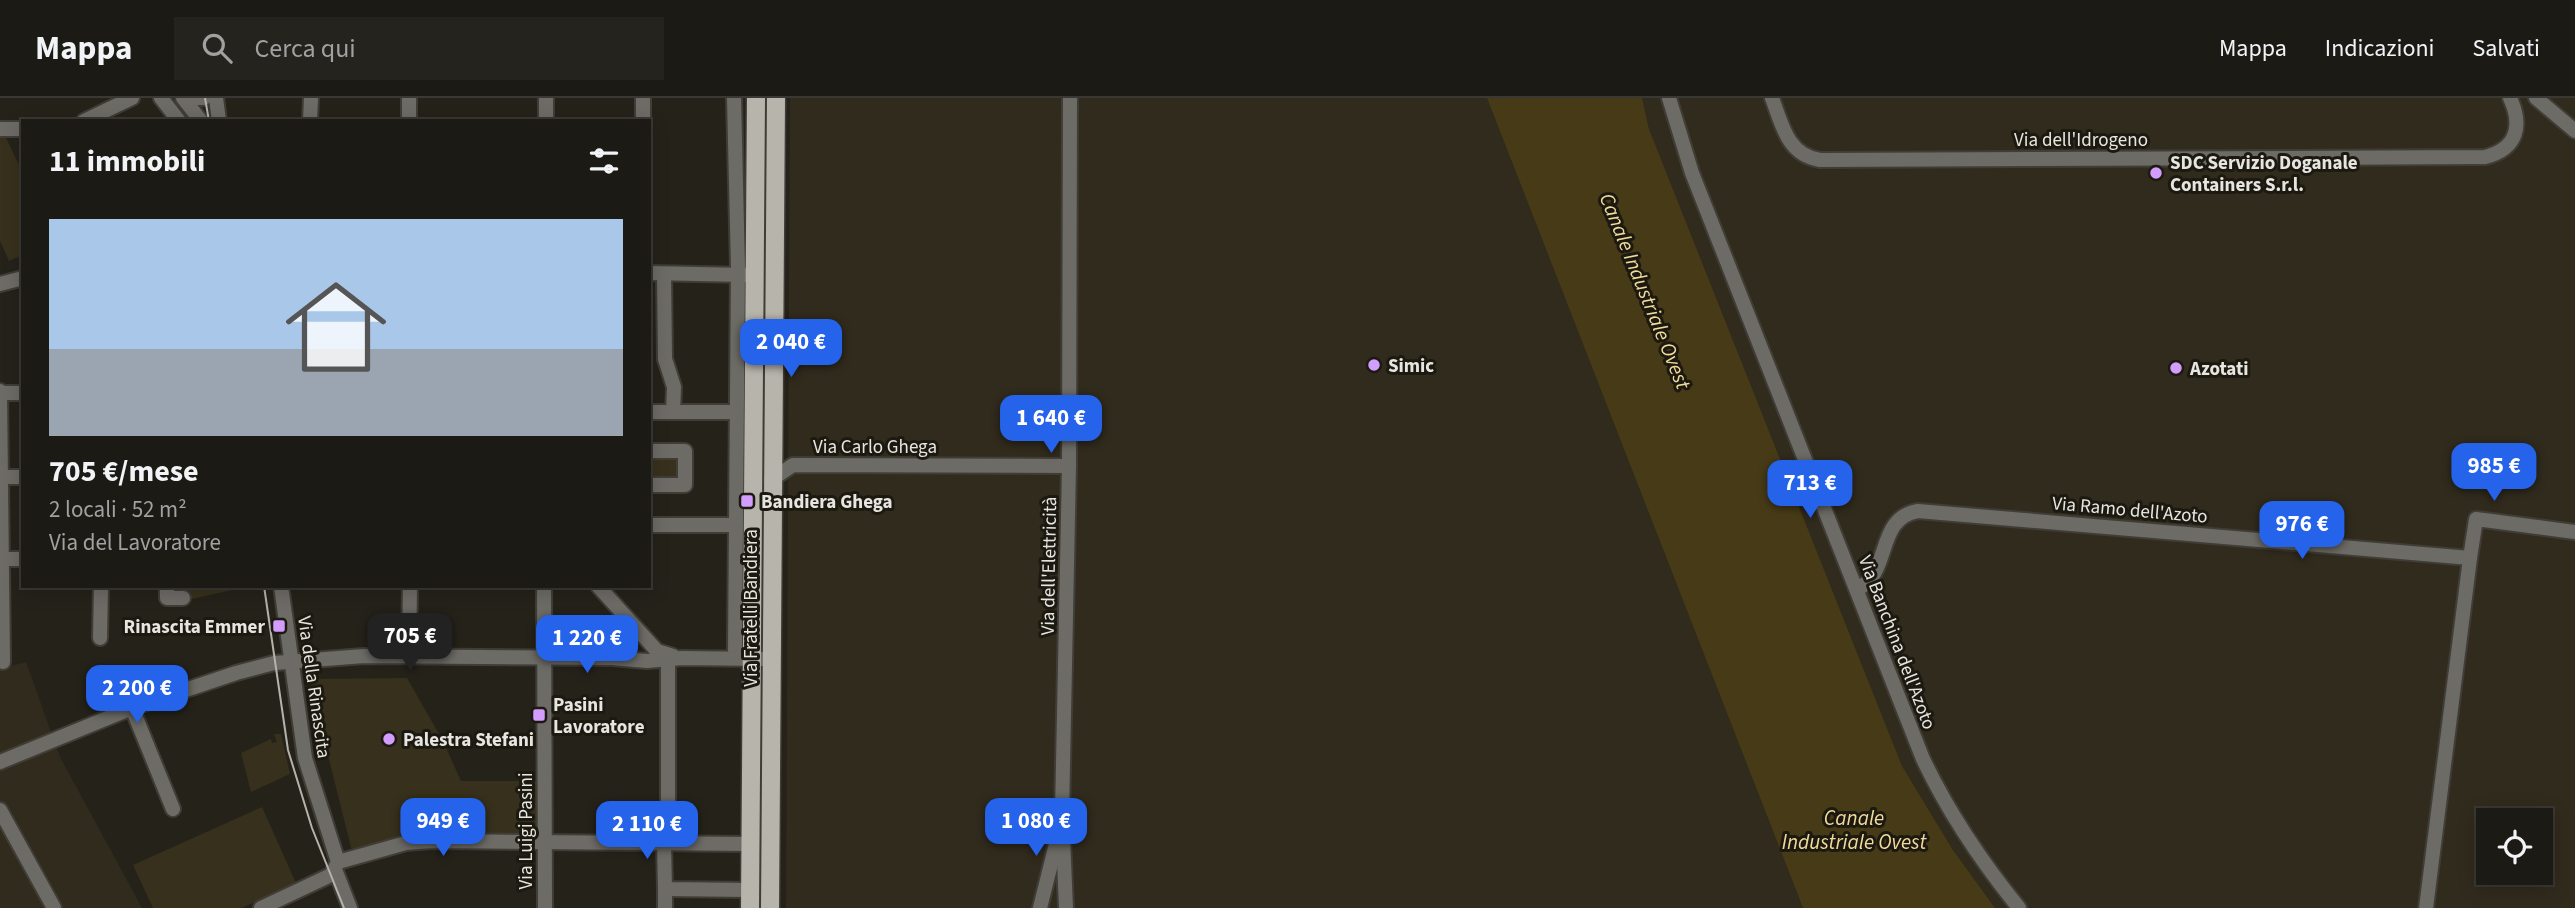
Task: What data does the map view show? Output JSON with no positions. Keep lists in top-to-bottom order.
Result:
{
  "streets": {
    "main road": ["Via Fratelli Bandiera"],
    "street": [
      "Via dell'Idrogeno",
      "Via Carlo Ghega",
      "Via Ramo dell'Azoto",
      "Via dell'Elettricità",
      "Via Banchina dell'Azoto",
      "Via della Rinascita",
      "Via Luigi Pasini"
    ]
  },
  "crossings": [
    ["Via Carlo Ghega", "Via dell'Elettricità"],
    ["Via Carlo Ghega", "Via Fratelli Bandiera"],
    ["Via Ramo dell'Azoto", "Via Banchina dell'Azoto"]
  ],
  "water": ["Canale Industriale Ovest"],
  "places": {
    "other": [
      "SDC Servizio Doganale Containers S.r.l.",
      "Simic",
      "Azotati",
      "Palestra Stefani"
    ],
    "transit": ["Bandiera Ghega", "Rinascita Emmer", "Pasini Lavoratore"]
  },
  "page": {
    "header": "Mappa",
    "search": "Cerca qui",
    "nav": ["Mappa", "Indicazioni", "Salvati"],
    "heading": "11 immobili",
    "list": [
      {
        "name": "705 €/mese",
        "note": "2 locali · 52 m² · Via del Lavoratore"
      }
    ],
    "price": [
      "2 040 €",
      "1 640 €",
      "985 €",
      "713 €",
      "976 €",
      "705 €",
      "1 220 €",
      "2 200 €",
      "949 €",
      "1 080 €",
      "2 110 €"
    ]
  }
}
